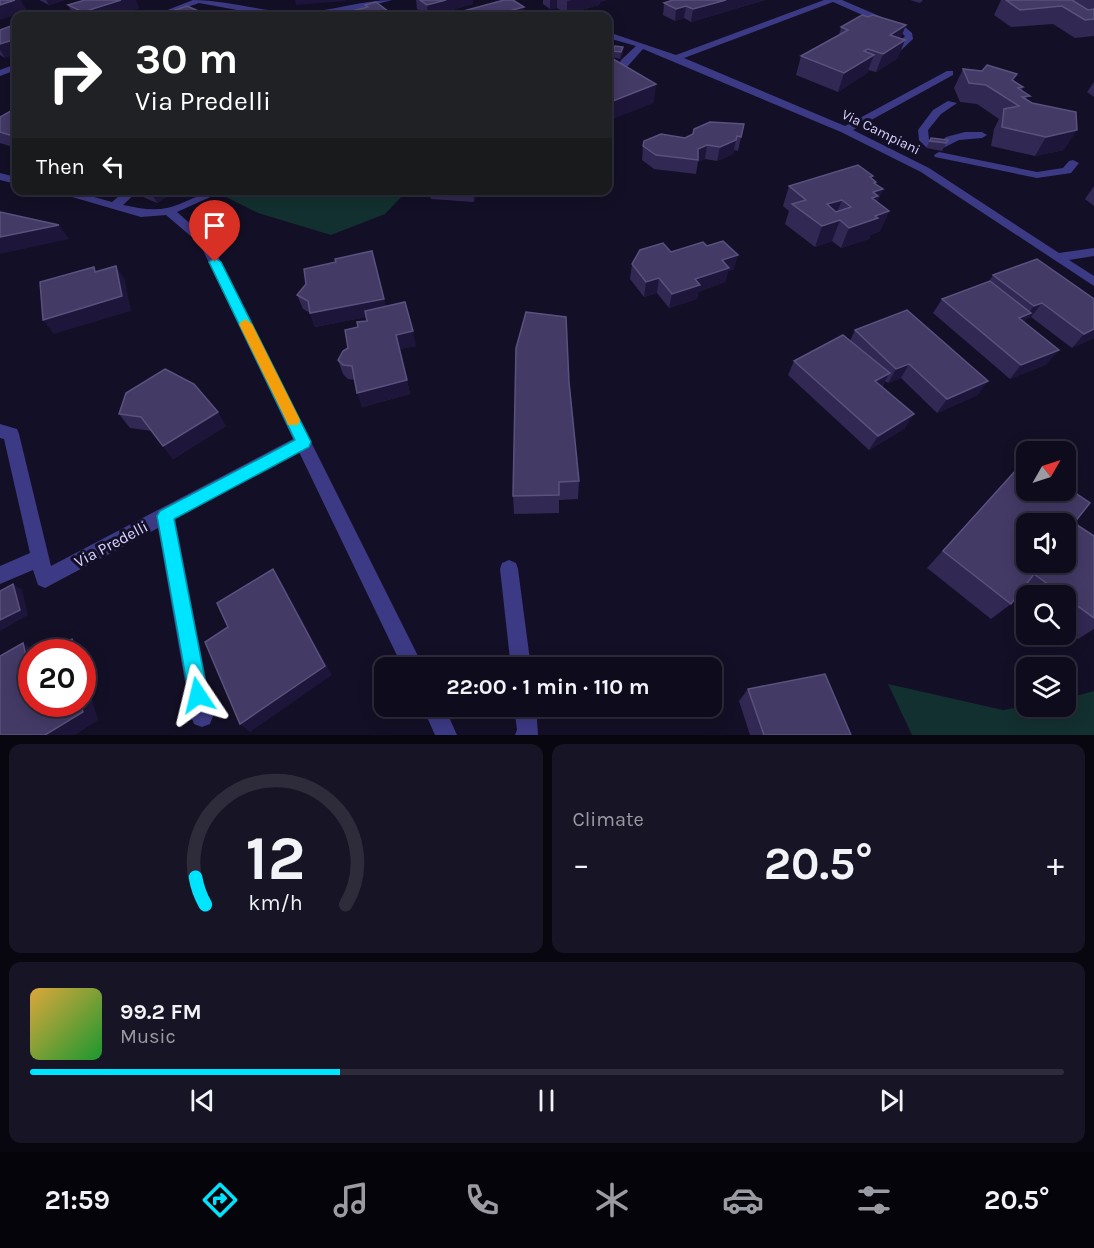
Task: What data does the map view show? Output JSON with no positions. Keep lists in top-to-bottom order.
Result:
{
  "streets": {
    "street": ["Via Campiani", "Via Predelli"]
  },
  "north": "top right",
  "page": {
    "turn": ["30 m", "Via Predelli"],
    "then": "Then",
    "limit": "20",
    "trip": "22:00 · 1 min · 110 m",
    "tile": "Climate",
    "heat": ["−", "20.5°", "+"],
    "song": ["99.2 FM", "Music"],
    "tabs": ["21:59", "20.5°"],
    "gauge": ["12", "km/h"]
  }
}
